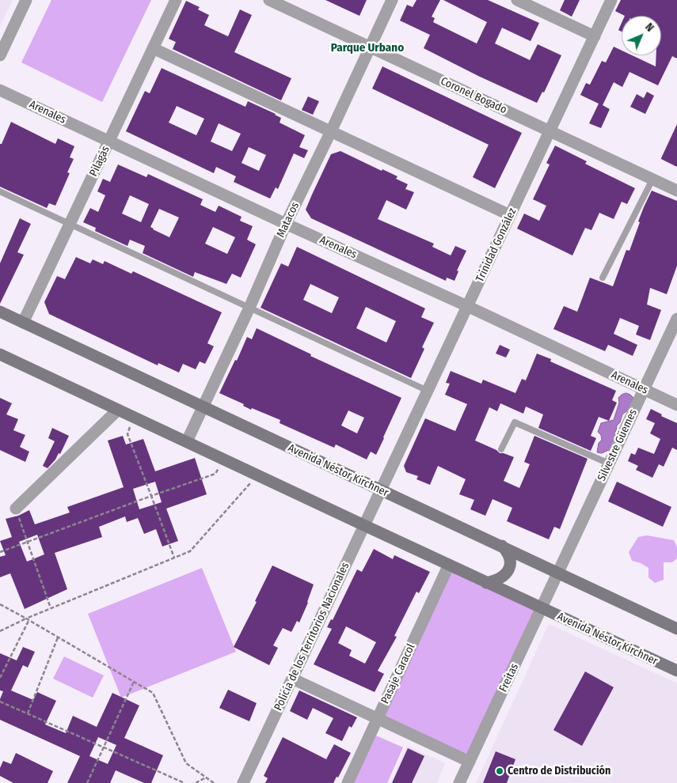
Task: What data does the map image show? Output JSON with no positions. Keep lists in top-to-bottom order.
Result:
{
  "streets": {
    "main road": ["Avenida Néstor Kirchner"],
    "street": [
      "Coronel Bogado",
      "Arenales",
      "Pilagás",
      "Matacos",
      "Trinidad González",
      "Silvestre Güemes",
      "Policía de los Territorios Nacionales",
      "Pasaje Caracol",
      "Freitas"
    ]
  },
  "crossings": [
    ["Coronel Bogado", "Matacos"],
    ["Coronel Bogado", "Trinidad González"],
    ["Arenales", "Pilagás"],
    ["Arenales", "Matacos"],
    ["Arenales", "Trinidad González"],
    ["Arenales", "Silvestre Güemes"],
    ["Pilagás", "Avenida Néstor Kirchner"],
    ["Matacos", "Avenida Néstor Kirchner"],
    ["Trinidad González", "Avenida Néstor Kirchner"],
    ["Trinidad González", "Policía de los Territorios Nacionales"],
    ["Silvestre Güemes", "Avenida Néstor Kirchner"],
    ["Silvestre Güemes", "Freitas"],
    ["Avenida Néstor Kirchner", "Policía de los Territorios Nacionales"],
    ["Avenida Néstor Kirchner", "Pasaje Caracol"],
    ["Avenida Néstor Kirchner", "Freitas"]
  ],
  "districts": ["Parque Urbano"],
  "places": ["Centro de Distribución"],
  "north": "top right"
}
